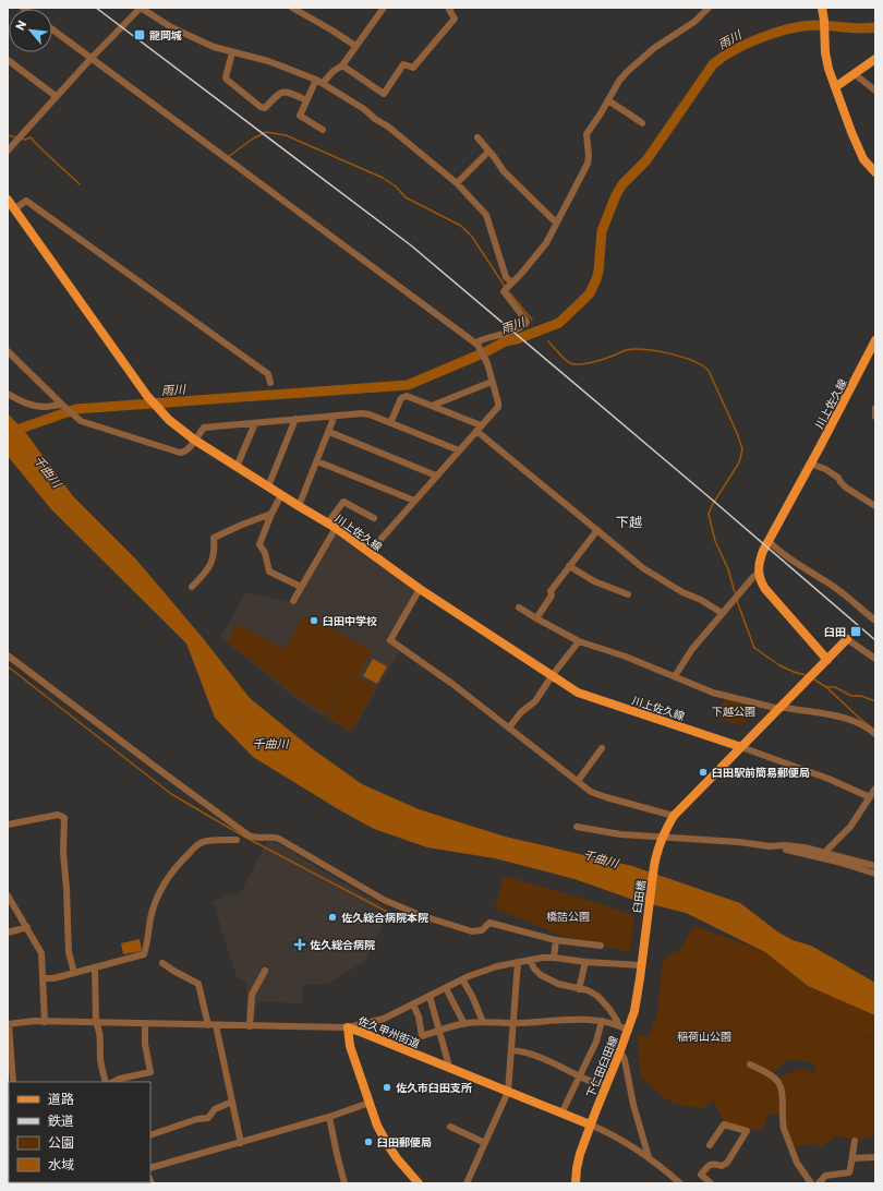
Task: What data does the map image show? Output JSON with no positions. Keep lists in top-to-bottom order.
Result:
{
  "streets": {
    "main road": [
      "川上佐久線",
      "臼田橋",
      "佐久甲州街道",
      "下仁田臼田線"
    ]
  },
  "crossings": [
    ["臼田橋", "下仁田臼田線"],
    ["佐久甲州街道", "下仁田臼田線"]
  ],
  "districts": ["下越"],
  "water": ["雨川", "千曲川"],
  "parks": ["下越公園", "橋詰公園", "稲荷山公園"],
  "places": {
    "transit": ["龍岡城", "臼田"],
    "other": [
      "臼田中学校",
      "臼田駅前簡易郵便局",
      "佐久総合病院本院",
      "佐久市臼田支所",
      "臼田郵便局"
    ],
    "health": ["佐久総合病院"]
  },
  "legend": [
    "道路",
    "鉄道",
    "公園",
    "水域"
  ],
  "north": "top left"
}
